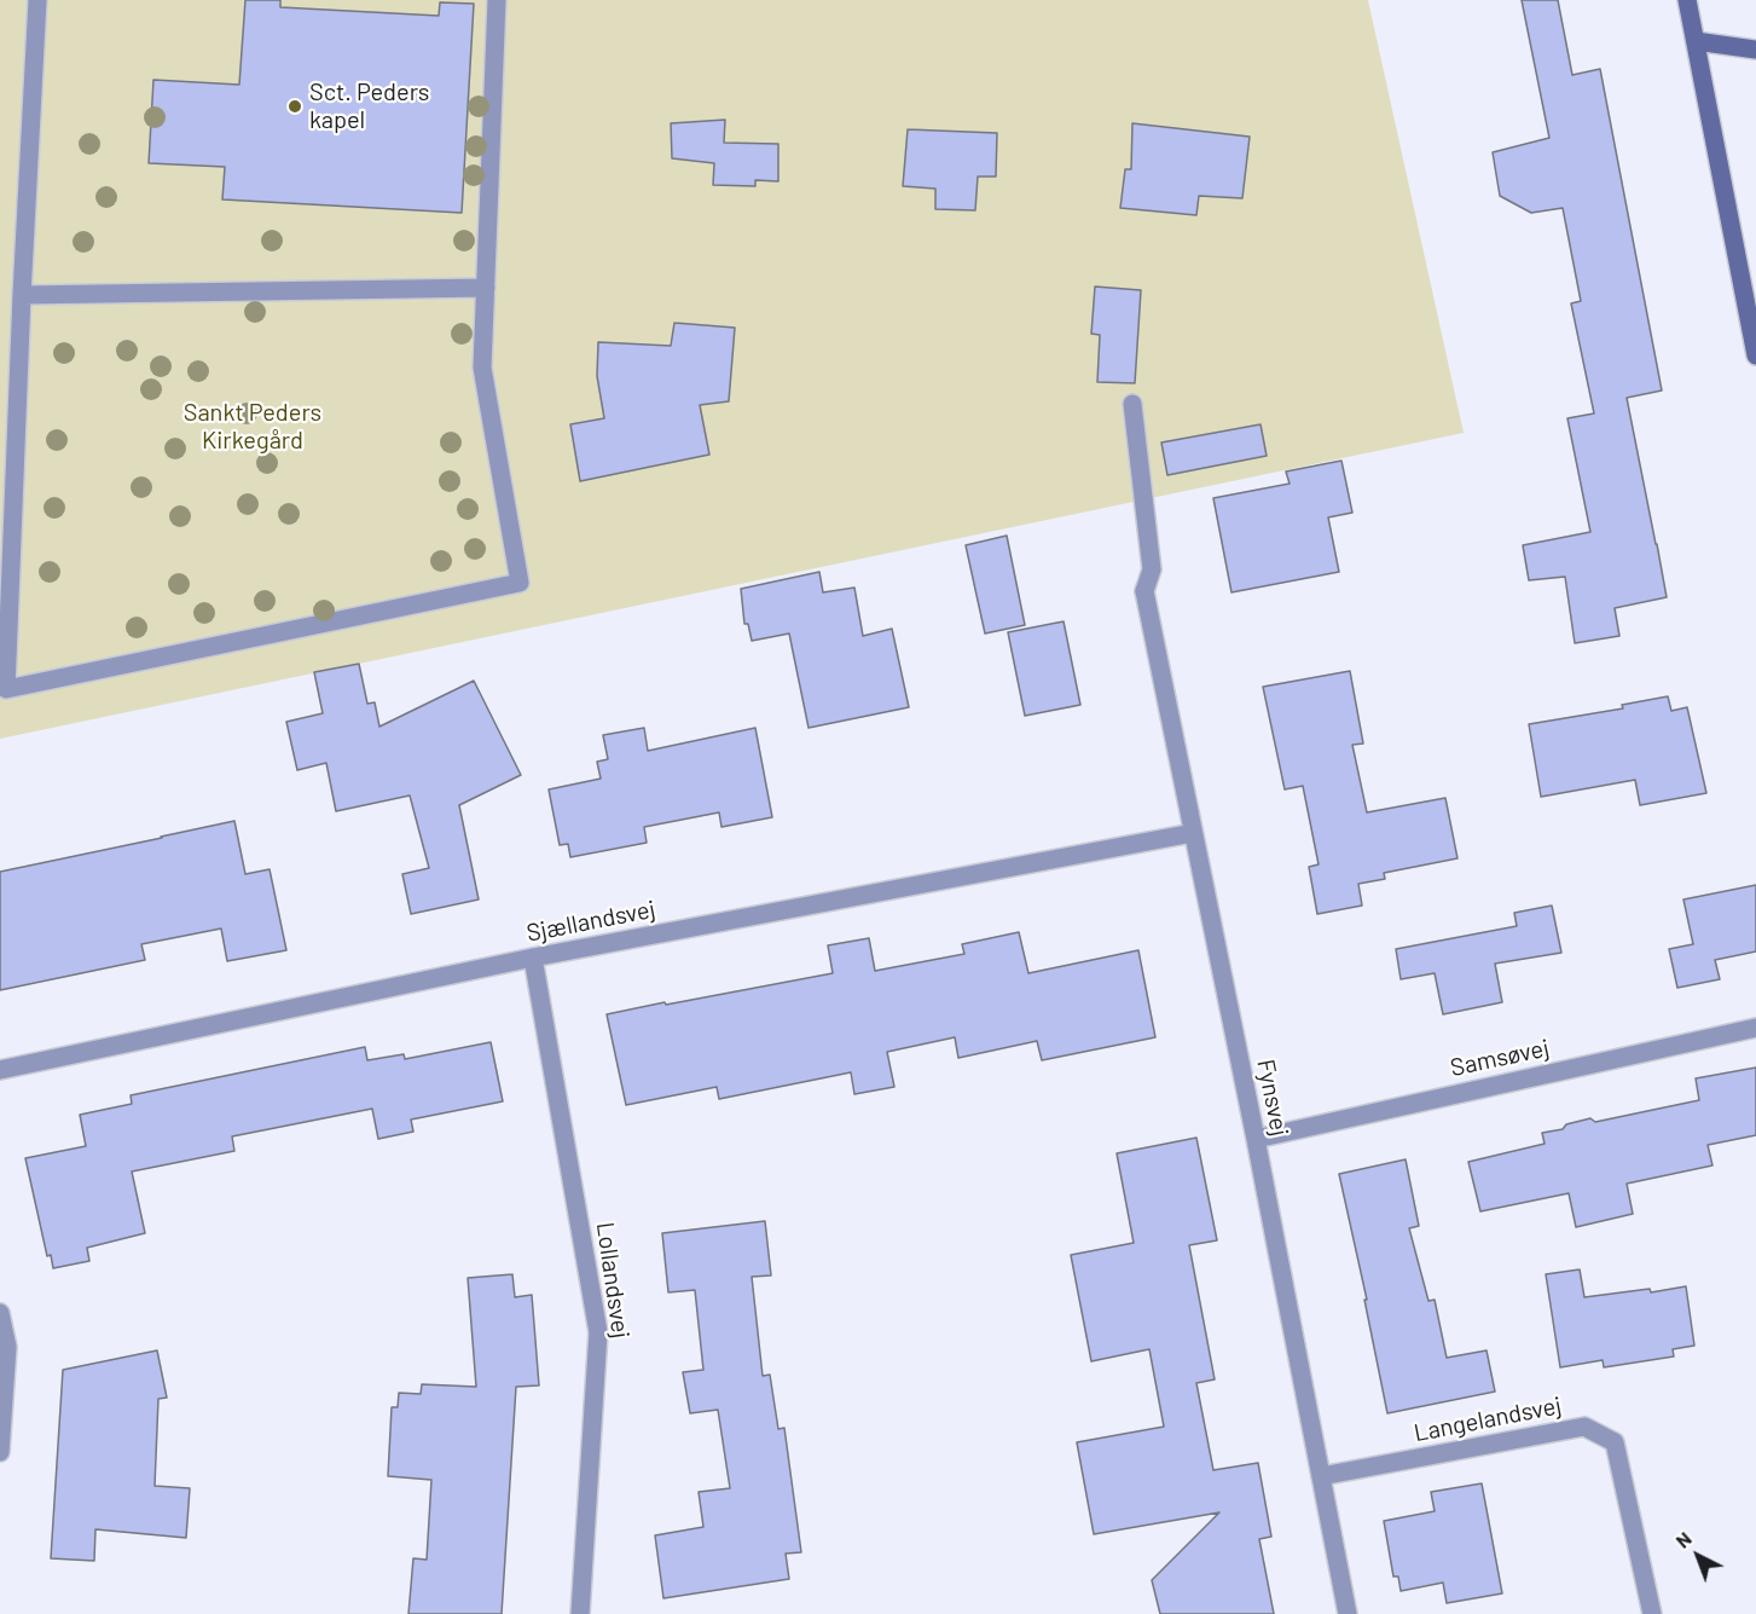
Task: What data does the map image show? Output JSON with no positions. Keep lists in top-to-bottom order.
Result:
{
  "streets": {
    "street": [
      "Sjællandsvej",
      "Samsøvej",
      "Fynsvej",
      "Lollandsvej",
      "Langelandsvej"
    ]
  },
  "crossings": [
    ["Sjællandsvej", "Fynsvej"],
    ["Sjællandsvej", "Lollandsvej"],
    ["Samsøvej", "Fynsvej"],
    ["Fynsvej", "Langelandsvej"]
  ],
  "parks": ["Sankt Peders Kirkegård"],
  "places": ["Sct. Peders kapel"],
  "north": "top left"
}
